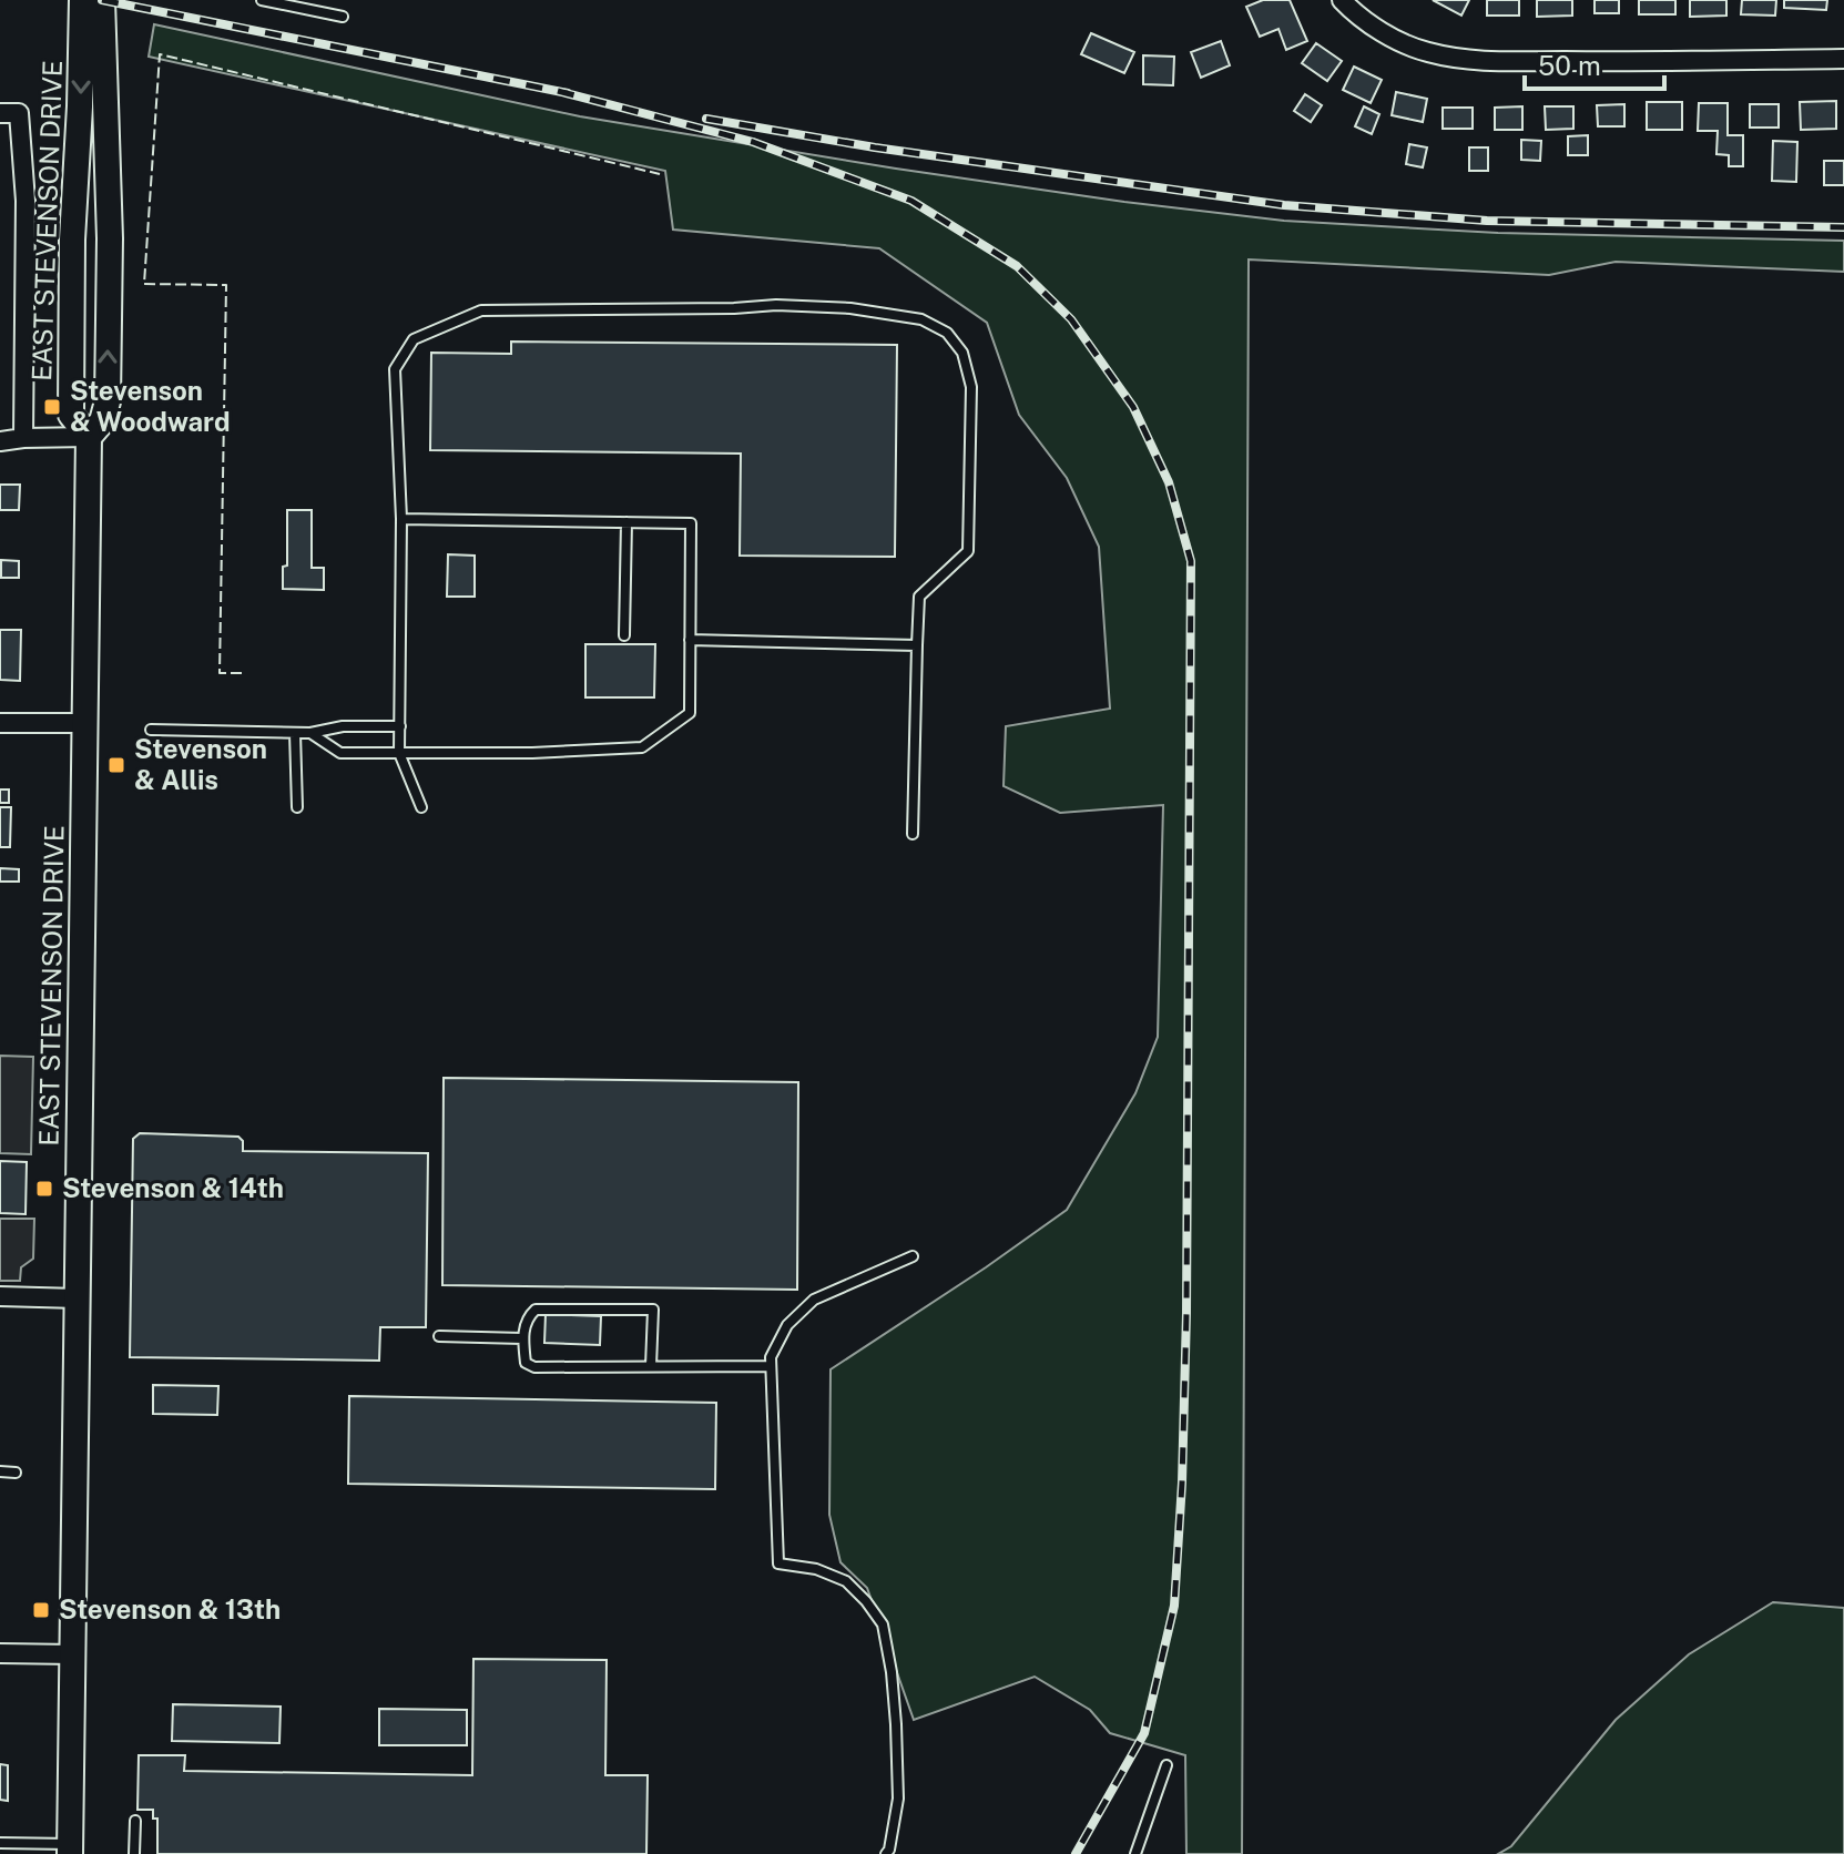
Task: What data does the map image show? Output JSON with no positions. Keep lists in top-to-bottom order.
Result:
{
  "streets": {
    "main road": ["EAST STEVENSON DRIVE"]
  },
  "places": {
    "transit": [
      "Stevenson & Woodward",
      "Stevenson & Allis",
      "Stevenson & 14th",
      "Stevenson & 13th"
    ]
  },
  "scale_bar": "50 m"
}
